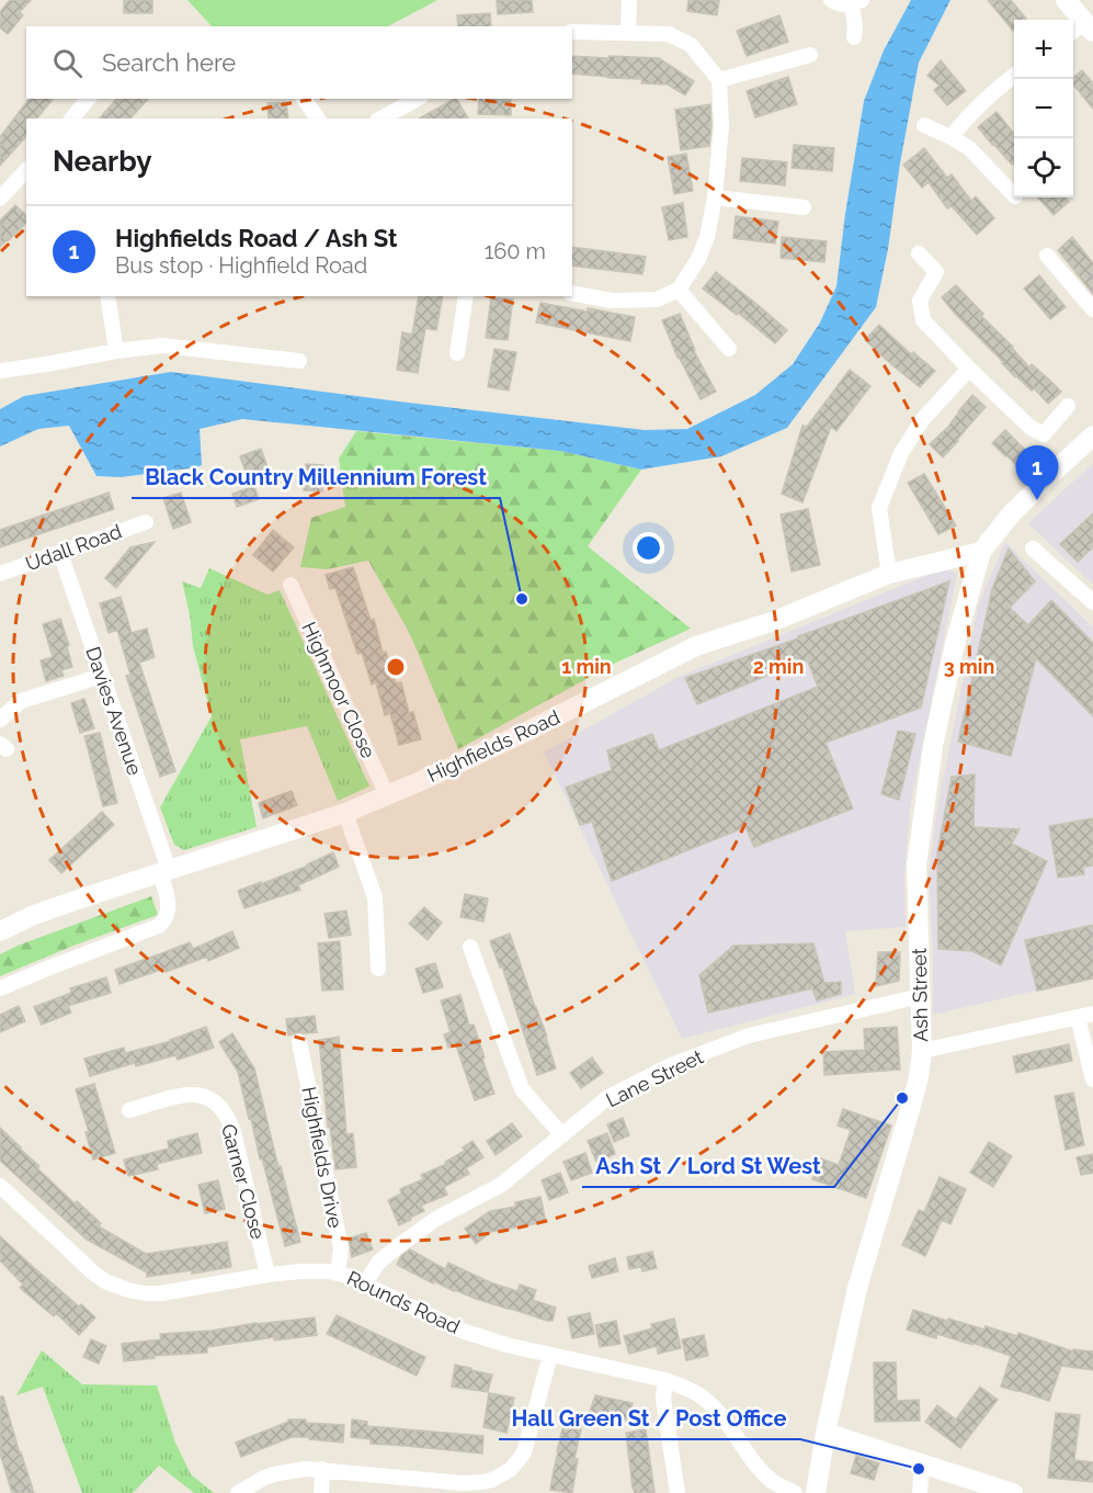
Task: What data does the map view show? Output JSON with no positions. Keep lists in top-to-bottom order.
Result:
{
  "streets": {
    "street": [
      "Udall Road",
      "Highmoor Close",
      "Davies Avenue",
      "Highfields Road",
      "Ash Street",
      "Lane Street",
      "Highfields Drive",
      "Garner Close",
      "Rounds Road"
    ]
  },
  "crossings": [
    ["Udall Road", "Davies Avenue"],
    ["Highmoor Close", "Highfields Road"],
    ["Davies Avenue", "Highfields Road"],
    ["Highfields Road", "Ash Street"],
    ["Ash Street", "Lane Street"],
    ["Lane Street", "Rounds Road"],
    ["Highfields Drive", "Rounds Road"],
    ["Garner Close", "Rounds Road"]
  ],
  "places": ["Black Country Millennium Forest", "Ash St / Lord St West", "Hall Green St / Post Office"],
  "page": {
    "map_buttons": ["+", "−"],
    "search": "Search here",
    "heading": "Nearby",
    "list": [
      {
        "mark": "1",
        "name": "Highfields Road / Ash St",
        "note": "Bus stop · Highfield Road",
        "value": "160 m"
      }
    ],
    "pins": "1"
  },
  "rings": ["1 min", "2 min", "3 min"]
}
